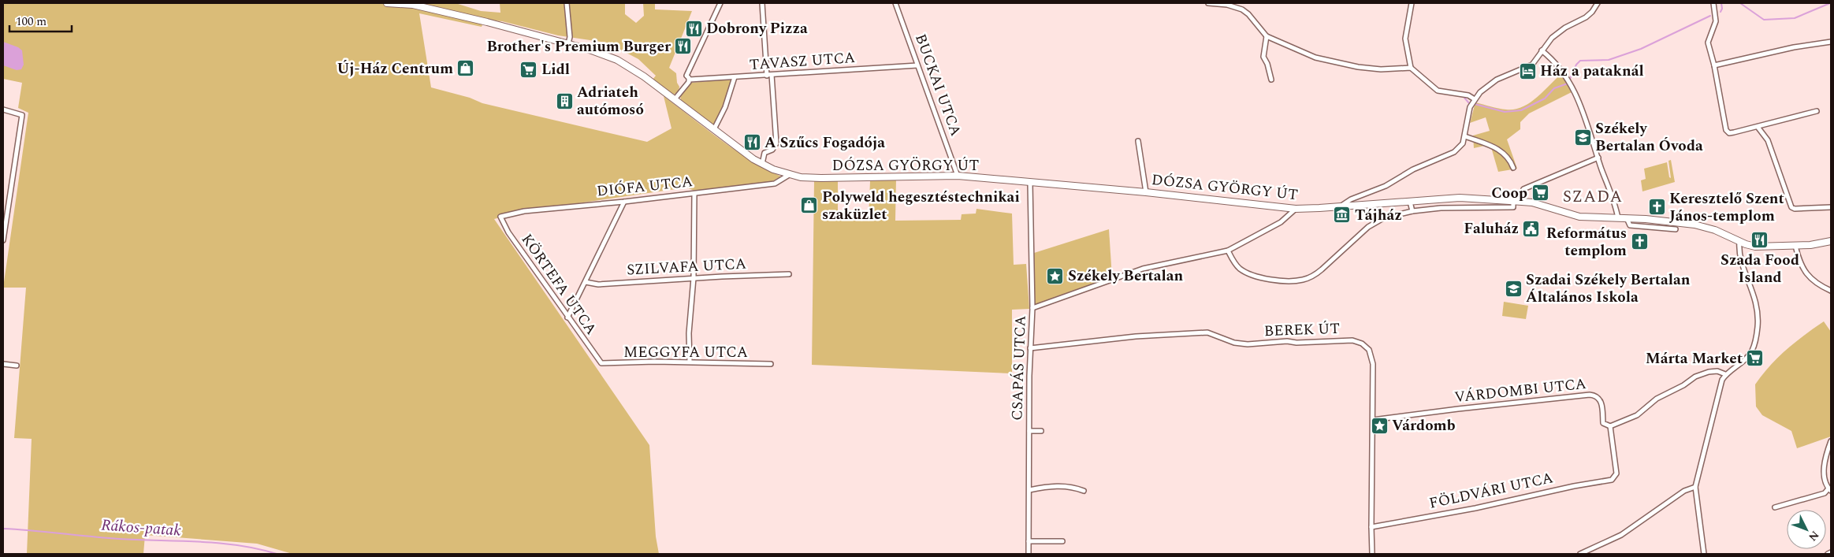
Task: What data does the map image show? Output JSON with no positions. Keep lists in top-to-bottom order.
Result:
{
  "streets": {
    "main road": ["DÓZSA GYÖRGY ÚT"],
    "street": [
      "TAVASZ UTCA",
      "BUCKAI UTCA",
      "DIÓFA UTCA",
      "SZILVAFA UTCA",
      "KÖRTEFA UTCA",
      "BEREK ÚT",
      "MEGGYFA UTCA",
      "CSAPÁS UTCA",
      "VÁRDOMBI UTCA",
      "FÖLDVÁRI UTCA"
    ]
  },
  "crossings": [
    ["TAVASZ UTCA", "BUCKAI UTCA"],
    ["BUCKAI UTCA", "DÓZSA GYÖRGY ÚT"],
    ["DÓZSA GYÖRGY ÚT", "DIÓFA UTCA"],
    ["DÓZSA GYÖRGY ÚT", "CSAPÁS UTCA"],
    ["DIÓFA UTCA", "KÖRTEFA UTCA"],
    ["KÖRTEFA UTCA", "MEGGYFA UTCA"],
    ["BEREK ÚT", "CSAPÁS UTCA"],
    ["BEREK ÚT", "VÁRDOMBI UTCA"],
    ["BEREK ÚT", "FÖLDVÁRI UTCA"],
    ["VÁRDOMBI UTCA", "FÖLDVÁRI UTCA"]
  ],
  "districts": ["SZADA"],
  "water": ["Rákos-patak"],
  "places": {
    "restaurant": [
      "Dobrony Pizza",
      "Brother's Premium Burger",
      "A Szűcs Fogadója",
      "Szada Food Island"
    ],
    "shop": ["Új-Ház Centrum", "Polyweld hegesztéstechnikai szaküzlet"],
    "supermarket": ["Lidl", "Coop", "Márta Market"],
    "hotel": ["Ház a pataknál"],
    "building": ["Adriateh autómosó"],
    "school or university": ["Székely Bertalan Óvoda", "Szadai Székely Bertalan Általános Iskola"],
    "church": ["Keresztelő Szent János-templom", "Református templom"],
    "museum": ["Tájház"],
    "public building": ["Faluház"],
    "place": ["Székely Bertalan", "Várdomb"]
  },
  "scale_bar": "100 m",
  "north": "bottom right"
}
